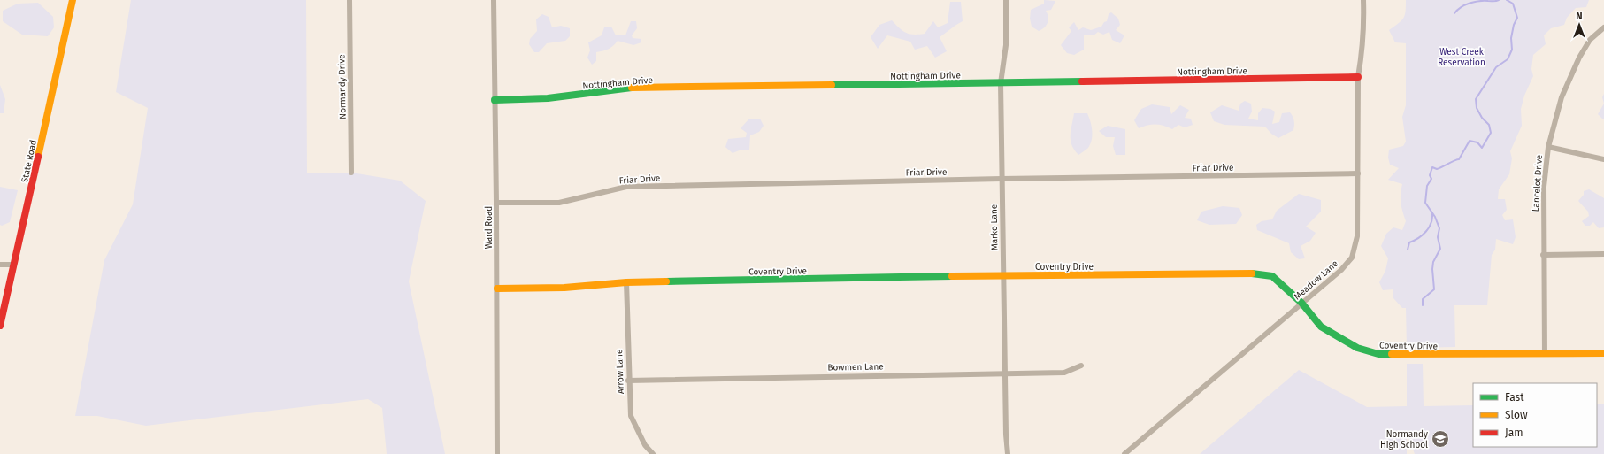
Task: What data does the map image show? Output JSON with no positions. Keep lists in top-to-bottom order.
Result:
{
  "streets": {
    "street": [
      "Nottingham Drive",
      "Normandy Drive",
      "State Road",
      "Friar Drive",
      "Lancelot Drive",
      "Ward Road",
      "Marko Lane",
      "Coventry Drive",
      "Meadow Lane",
      "Bowmen Lane",
      "Arrow Lane"
    ]
  },
  "crossings": [
    ["Nottingham Drive", "Ward Road"],
    ["Nottingham Drive", "Marko Lane"],
    ["Nottingham Drive", "Meadow Lane"],
    ["Friar Drive", "Ward Road"],
    ["Friar Drive", "Marko Lane"],
    ["Friar Drive", "Meadow Lane"],
    ["Lancelot Drive", "Coventry Drive"],
    ["Ward Road", "Coventry Drive"],
    ["Marko Lane", "Coventry Drive"],
    ["Marko Lane", "Bowmen Lane"],
    ["Coventry Drive", "Meadow Lane"],
    ["Coventry Drive", "Arrow Lane"],
    ["Bowmen Lane", "Arrow Lane"]
  ],
  "parks": ["West Creek Reservation"],
  "places": {
    "school or university": ["Normandy High School"]
  },
  "legend": ["Fast", "Slow", "Jam"],
  "north": "top"
}
